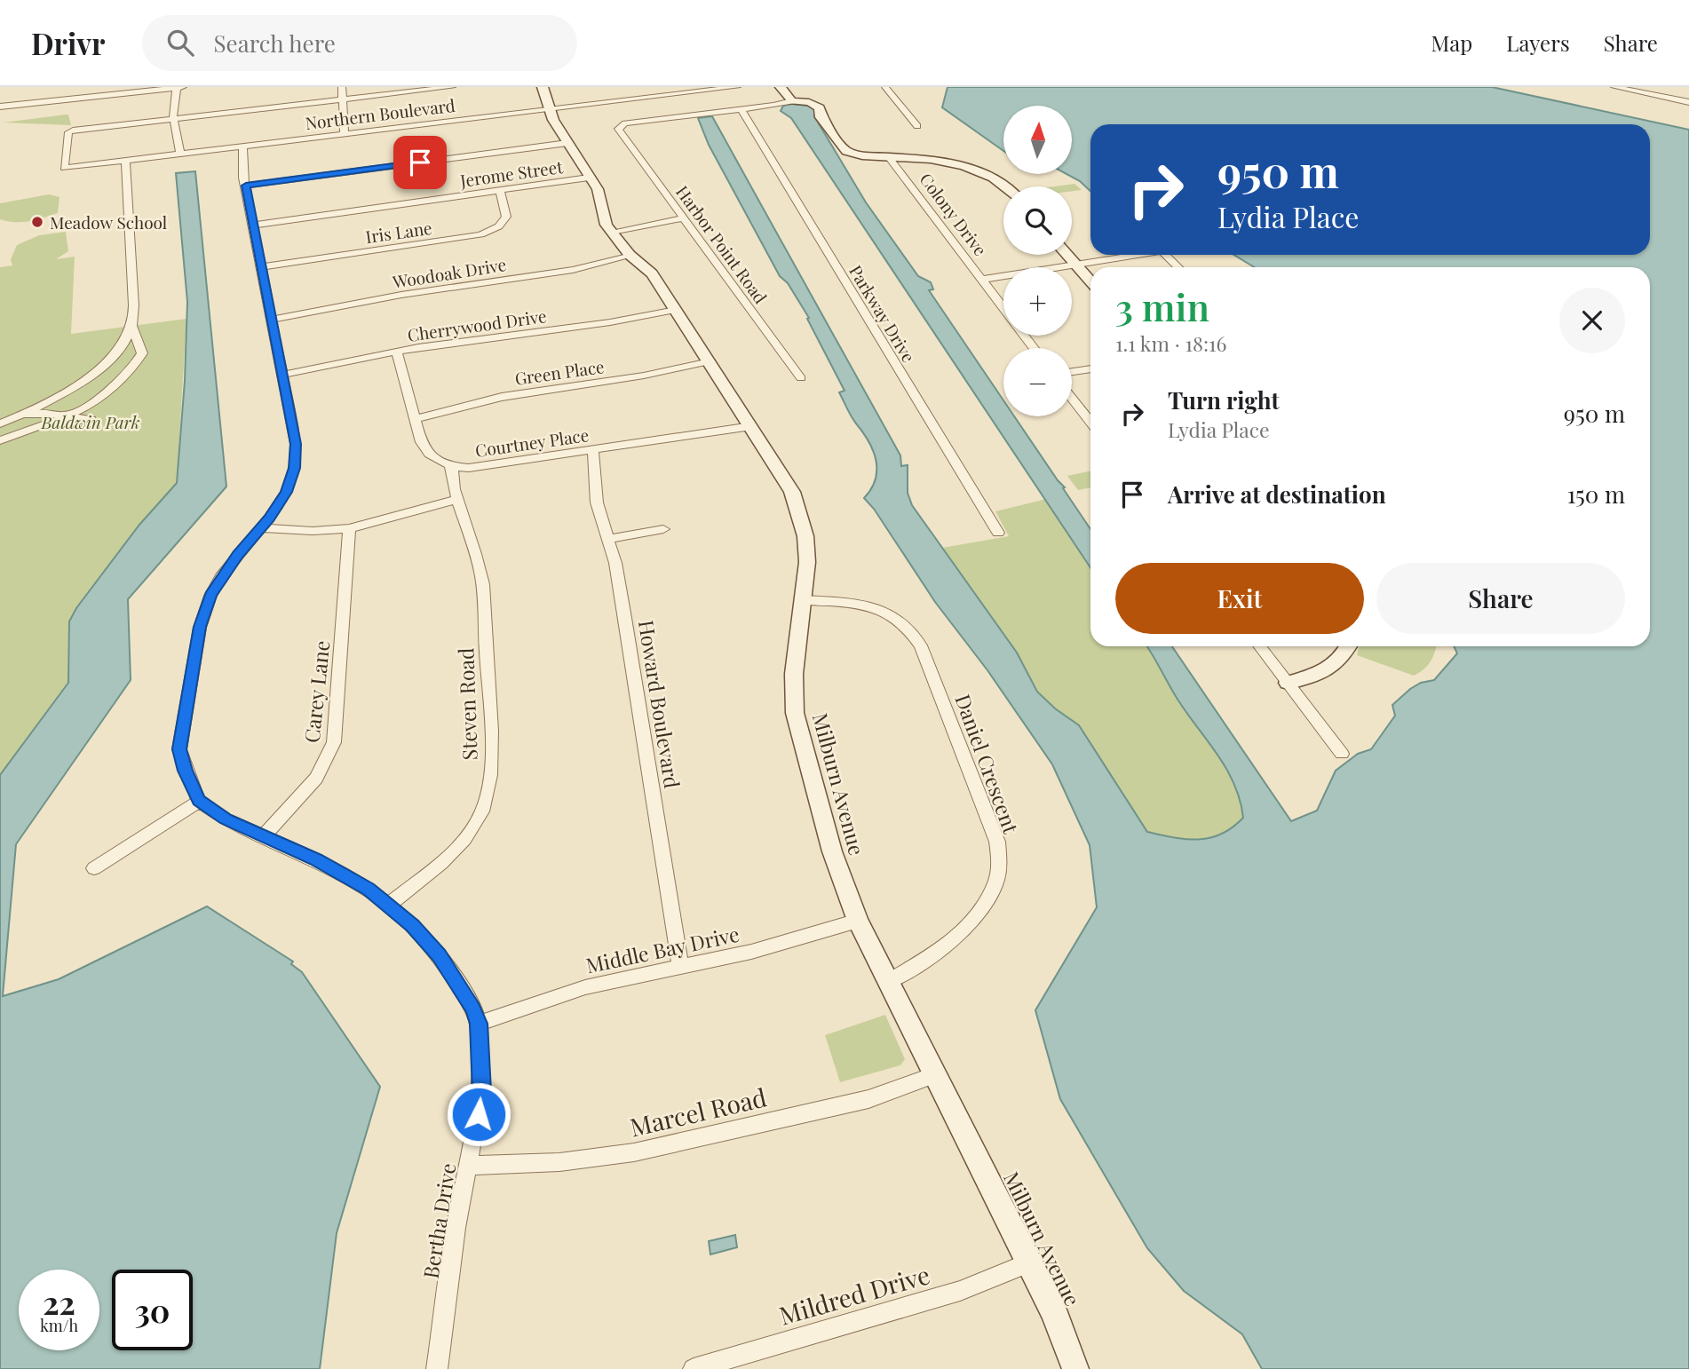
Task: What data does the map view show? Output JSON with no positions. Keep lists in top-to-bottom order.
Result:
{
  "streets": {
    "main road": ["Milburn Avenue"],
    "street": [
      "Northern Boulevard",
      "Jerome Street",
      "Colony Drive",
      "Iris Lane",
      "Harbor Point Road",
      "Woodoak Drive",
      "Parkway Drive",
      "Cherrywood Drive",
      "Green Place",
      "Courtney Place",
      "Carey Lane",
      "Steven Road",
      "Howard Boulevard",
      "Daniel Crescent",
      "Middle Bay Drive",
      "Marcel Road",
      "Bertha Drive",
      "Mildred Drive"
    ]
  },
  "crossings": [
    ["Northern Boulevard", "Milburn Avenue"],
    ["Northern Boulevard", "Bertha Drive"],
    ["Jerome Street", "Iris Lane"],
    ["Jerome Street", "Milburn Avenue"],
    ["Jerome Street", "Bertha Drive"],
    ["Iris Lane", "Bertha Drive"],
    ["Harbor Point Road", "Parkway Drive"],
    ["Woodoak Drive", "Milburn Avenue"],
    ["Woodoak Drive", "Bertha Drive"],
    ["Cherrywood Drive", "Courtney Place"],
    ["Cherrywood Drive", "Milburn Avenue"],
    ["Cherrywood Drive", "Bertha Drive"],
    ["Green Place", "Courtney Place"],
    ["Green Place", "Milburn Avenue"],
    ["Courtney Place", "Steven Road"],
    ["Courtney Place", "Howard Boulevard"],
    ["Courtney Place", "Milburn Avenue"],
    ["Carey Lane", "Bertha Drive"],
    ["Steven Road", "Bertha Drive"],
    ["Howard Boulevard", "Middle Bay Drive"],
    ["Daniel Crescent", "Milburn Avenue"],
    ["Milburn Avenue", "Middle Bay Drive"],
    ["Milburn Avenue", "Marcel Road"],
    ["Milburn Avenue", "Mildred Drive"],
    ["Middle Bay Drive", "Bertha Drive"],
    ["Marcel Road", "Bertha Drive"]
  ],
  "parks": ["Baldwin Park"],
  "places": ["Meadow School"],
  "north": "top",
  "page": {
    "header": "Drivr",
    "search": "Search here",
    "nav": ["Map", "Layers", "Share"],
    "map_buttons": ["+", "−"],
    "turn": ["950 m", "Lydia Place"],
    "heading": ["3 min", "1.1 km · 18:16"],
    "list": [
      {
        "name": "Turn right",
        "note": "Lydia Place",
        "value": "950 m"
      },
      {
        "name": "Arrive at destination",
        "value": "150 m"
      }
    ],
    "buttons": ["Exit", "Share"],
    "speed": "22 km/h",
    "limit": "30"
  }
}
